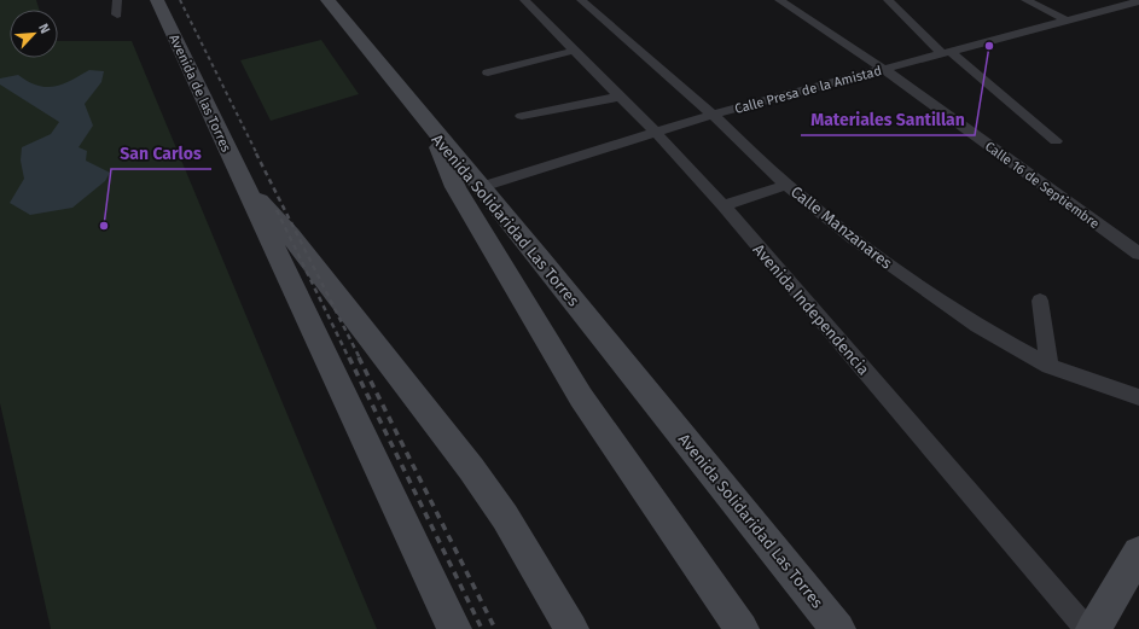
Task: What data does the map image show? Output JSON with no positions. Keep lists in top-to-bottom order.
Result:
{
  "streets": {
    "main road": ["Avenida de las Torres", "Avenida Solidaridad Las Torres"],
    "street": [
      "Calle Presa de la Amistad",
      "Calle 16 de Septiembre",
      "Calle Manzanares",
      "Avenida Independencia"
    ]
  },
  "crossings": [
    ["Calle Presa de la Amistad", "Calle 16 de Septiembre"],
    ["Calle Presa de la Amistad", "Avenida Solidaridad Las Torres"],
    ["Calle Presa de la Amistad", "Calle Manzanares"],
    ["Calle Presa de la Amistad", "Avenida Independencia"]
  ],
  "places": ["Materiales Santillan", "San Carlos"],
  "north": "top right"
}
